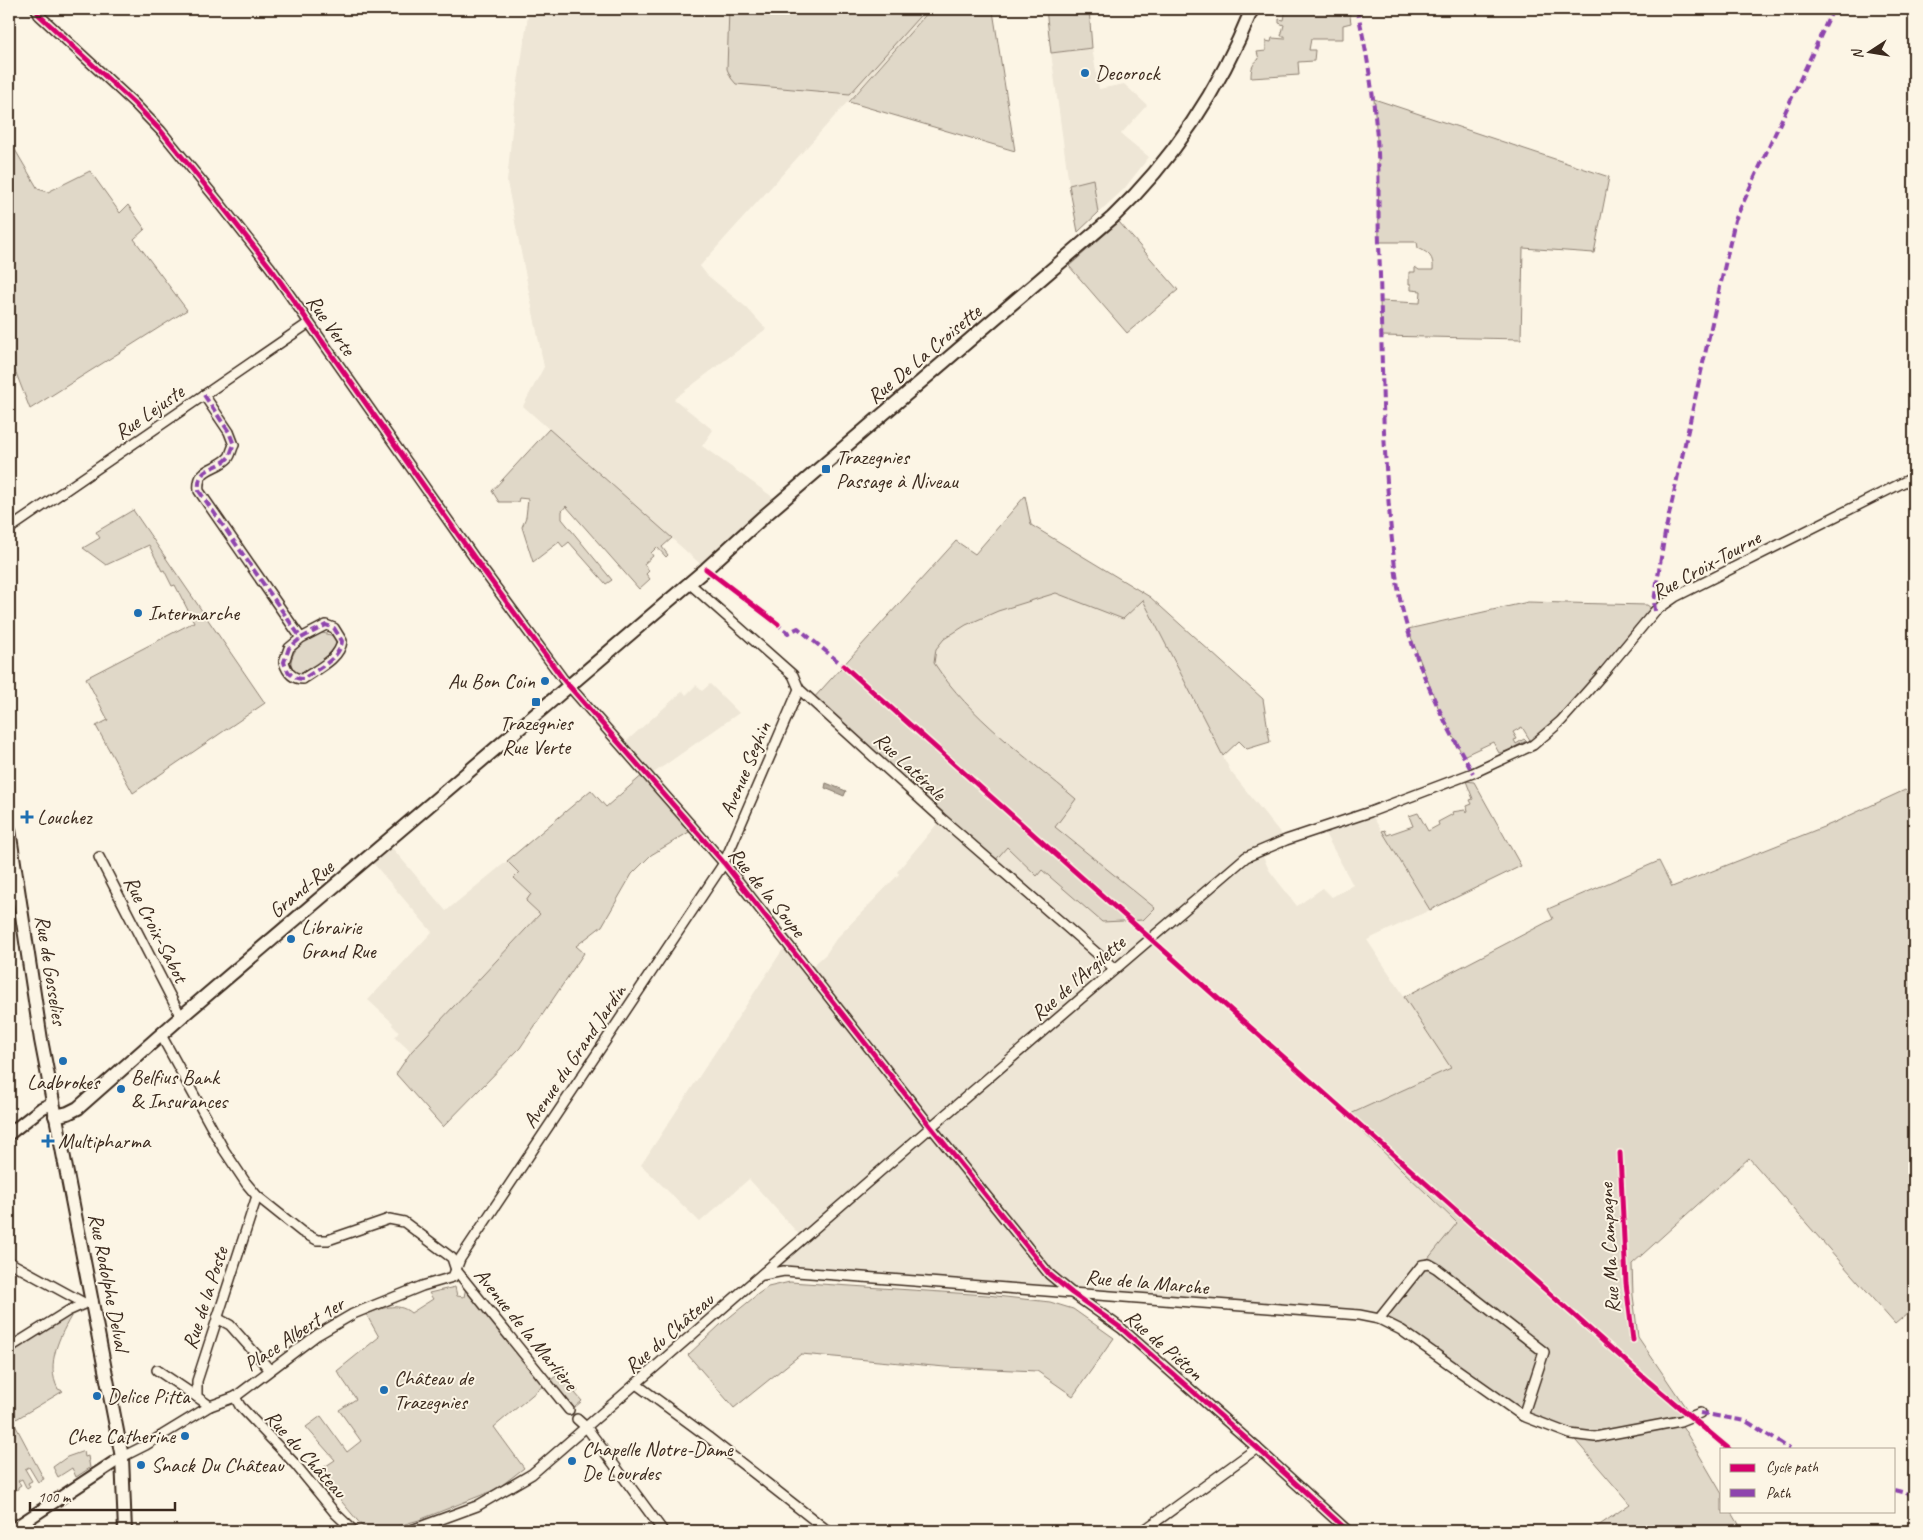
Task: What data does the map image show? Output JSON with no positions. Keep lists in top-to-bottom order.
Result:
{
  "streets": {
    "main road": [
      "Rue De La Croisette",
      "Grand-Rue",
      "Rue de Gosselies",
      "Rue Rodolphe Delval"
    ],
    "street": [
      "Rue Verte",
      "Rue Lejuste",
      "Rue Croix-Tourne",
      "Rue Latérale",
      "Avenue Seghin",
      "Rue de la Soupe",
      "Rue Croix-Sabot",
      "Rue de l'Argilette",
      "Avenue du Grand Jardin",
      "Rue de la Marche",
      "Rue de la Poste",
      "Avenue de la Marlière",
      "Rue du Château",
      "Place Albert 1er",
      "Rue de Piéton"
    ],
    "cycle path": ["Rue Ma Campagne"]
  },
  "crossings": [
    ["Rue Verte", "Rue De La Croisette"],
    ["Rue Verte", "Rue Lejuste"],
    ["Rue Verte", "Grand-Rue"],
    ["Rue Verte", "Rue de la Soupe"],
    ["Rue De La Croisette", "Rue Latérale"],
    ["Rue De La Croisette", "Grand-Rue"],
    ["Rue De La Croisette", "Rue de la Soupe"],
    ["Rue Croix-Tourne", "Rue de l'Argilette"],
    ["Rue Latérale", "Avenue Seghin"],
    ["Rue Latérale", "Rue de l'Argilette"],
    ["Avenue Seghin", "Rue de la Soupe"],
    ["Avenue Seghin", "Avenue du Grand Jardin"],
    ["Grand-Rue", "Rue de la Soupe"],
    ["Grand-Rue", "Rue Croix-Sabot"],
    ["Grand-Rue", "Rue de Gosselies"],
    ["Grand-Rue", "Rue Rodolphe Delval"],
    ["Rue de la Soupe", "Rue de l'Argilette"],
    ["Rue de la Soupe", "Avenue du Grand Jardin"],
    ["Rue de la Soupe", "Rue du Château"],
    ["Rue de la Soupe", "Rue de Piéton"],
    ["Rue de Gosselies", "Rue Rodolphe Delval"],
    ["Rue de l'Argilette", "Rue du Château"],
    ["Rue de l'Argilette", "Rue de Piéton"],
    ["Avenue du Grand Jardin", "Avenue de la Marlière"],
    ["Avenue du Grand Jardin", "Place Albert 1er"],
    ["Rue Rodolphe Delval", "Place Albert 1er"],
    ["Rue de la Marche", "Rue du Château"],
    ["Rue de la Marche", "Rue de Piéton"],
    ["Rue de la Poste", "Avenue de la Marlière"],
    ["Avenue de la Marlière", "Rue du Château"],
    ["Avenue de la Marlière", "Place Albert 1er"],
    ["Rue du Château", "Place Albert 1er"],
    ["Rue du Château", "Rue de Piéton"]
  ],
  "places": {
    "other": [
      "Decorock",
      "Intermarche",
      "Au Bon Coin",
      "Librairie Grand Rue",
      "Ladbrokes",
      "Belfius Bank & Insurances",
      "Château de Trazegnies",
      "Delice Pitta",
      "Chez Catherine",
      "Chapelle Notre-Dame De Lourdes",
      "Snack Du Château"
    ],
    "transit": ["Trazegnies Passage à Niveau", "Trazegnies Rue Verte"],
    "health": ["Louchez", "Multipharma"]
  },
  "legend": ["Cycle path", "Path"],
  "scale_bar": "100 m",
  "north": "left"
}
